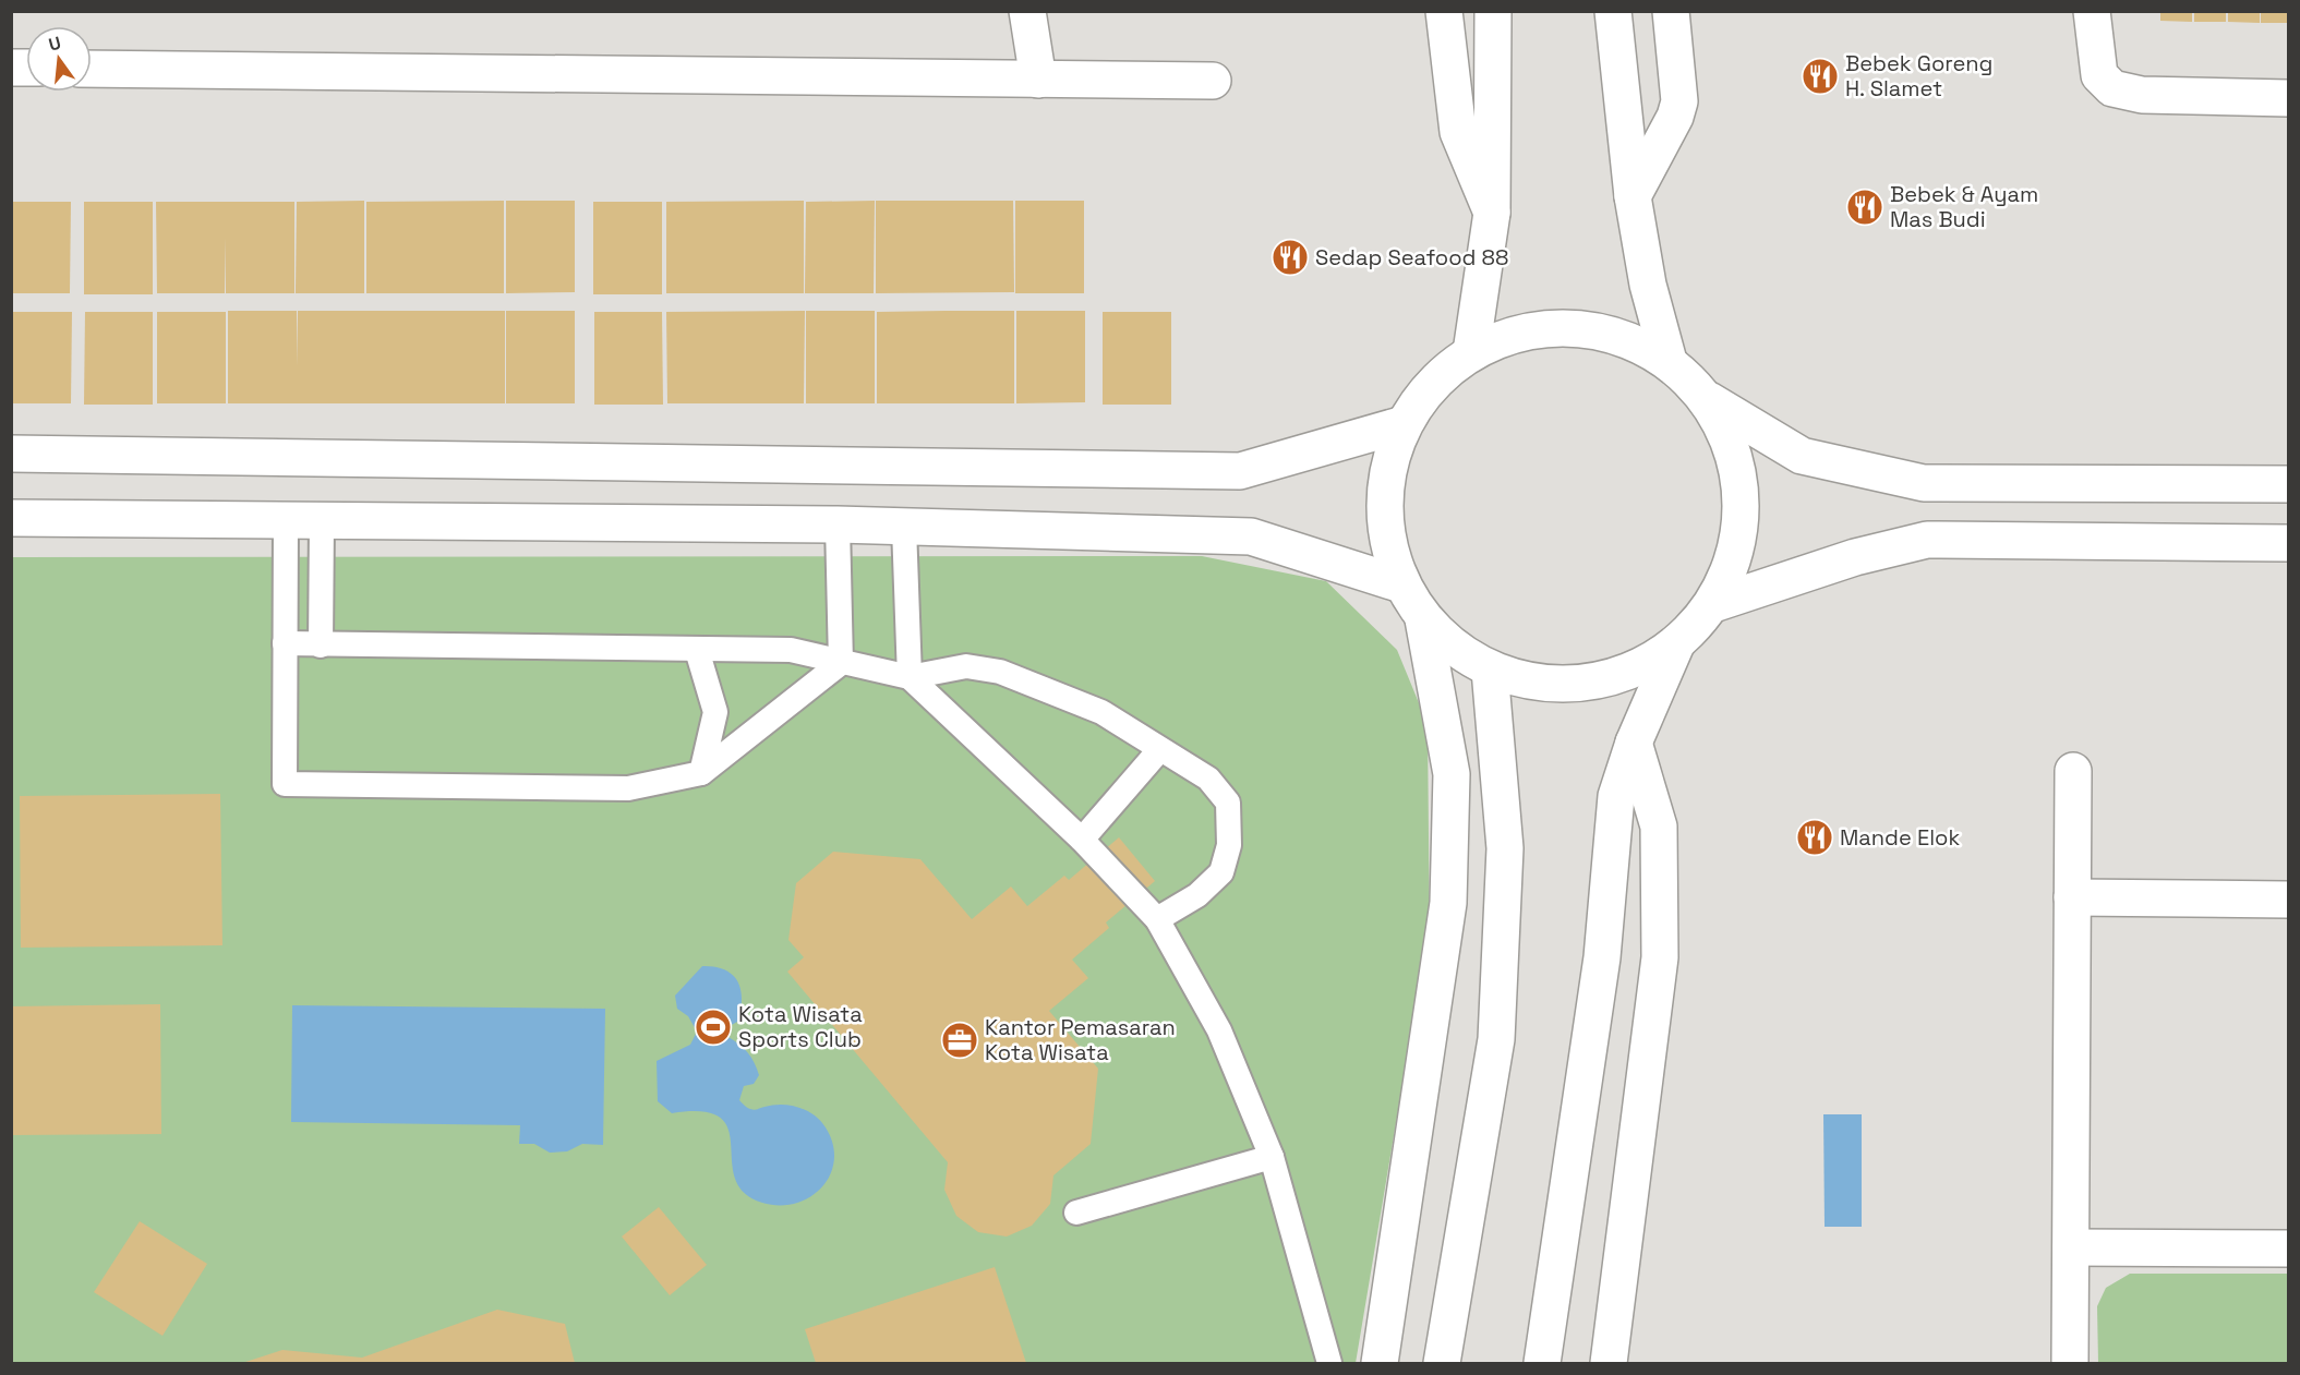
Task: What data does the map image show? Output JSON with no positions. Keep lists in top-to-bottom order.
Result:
{
  "places": {
    "restaurant": [
      "Bebek Goreng H. Slamet",
      "Bebek & Ayam Mas Budi",
      "Sedap Seafood 88",
      "Mande Elok"
    ],
    "sports": ["Kota Wisata Sports Club"],
    "office": ["Kantor Pemasaran Kota Wisata"]
  },
  "north": "top"
}
